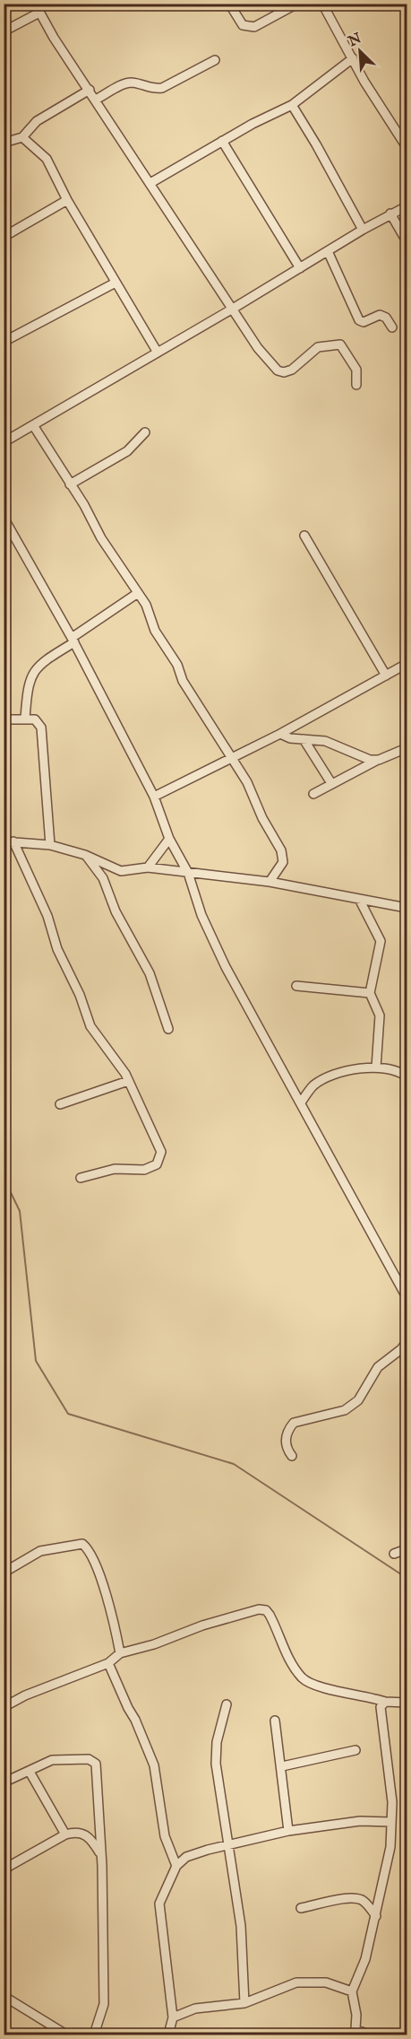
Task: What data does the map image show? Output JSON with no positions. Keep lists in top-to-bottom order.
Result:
{
  "north": "top left"
}
